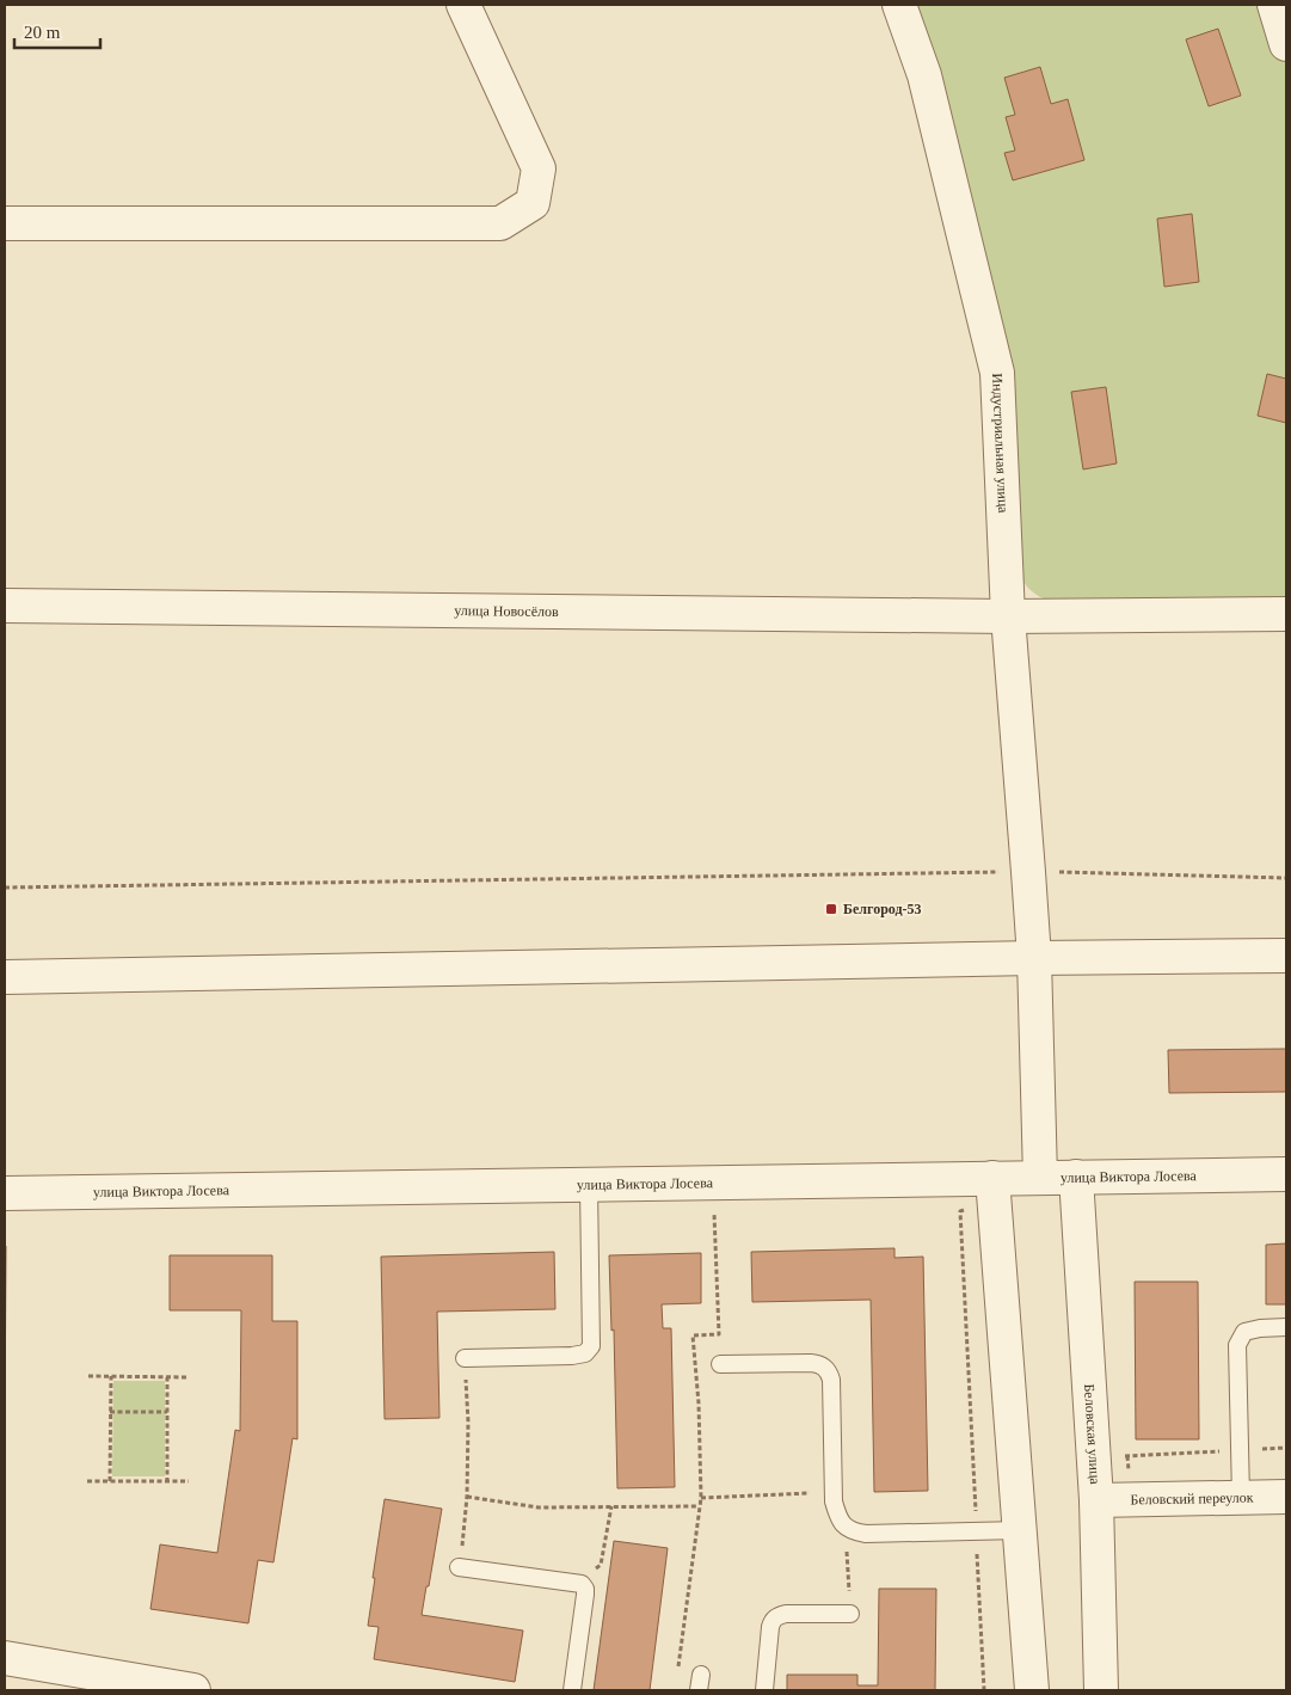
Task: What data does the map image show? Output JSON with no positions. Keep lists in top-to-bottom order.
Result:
{
  "streets": {
    "street": [
      "Индустриальная улица",
      "улица Новосёлов",
      "улица Виктора Лосева",
      "Беловская улица",
      "Беловский переулок"
    ]
  },
  "crossings": [
    ["Индустриальная улица", "улица Новосёлов"],
    ["Индустриальная улица", "улица Виктора Лосева"],
    ["улица Виктора Лосева", "Беловская улица"],
    ["Беловская улица", "Беловский переулок"]
  ],
  "places": {
    "transit": ["Белгород-53"]
  },
  "scale_bar": "20 m"
}
